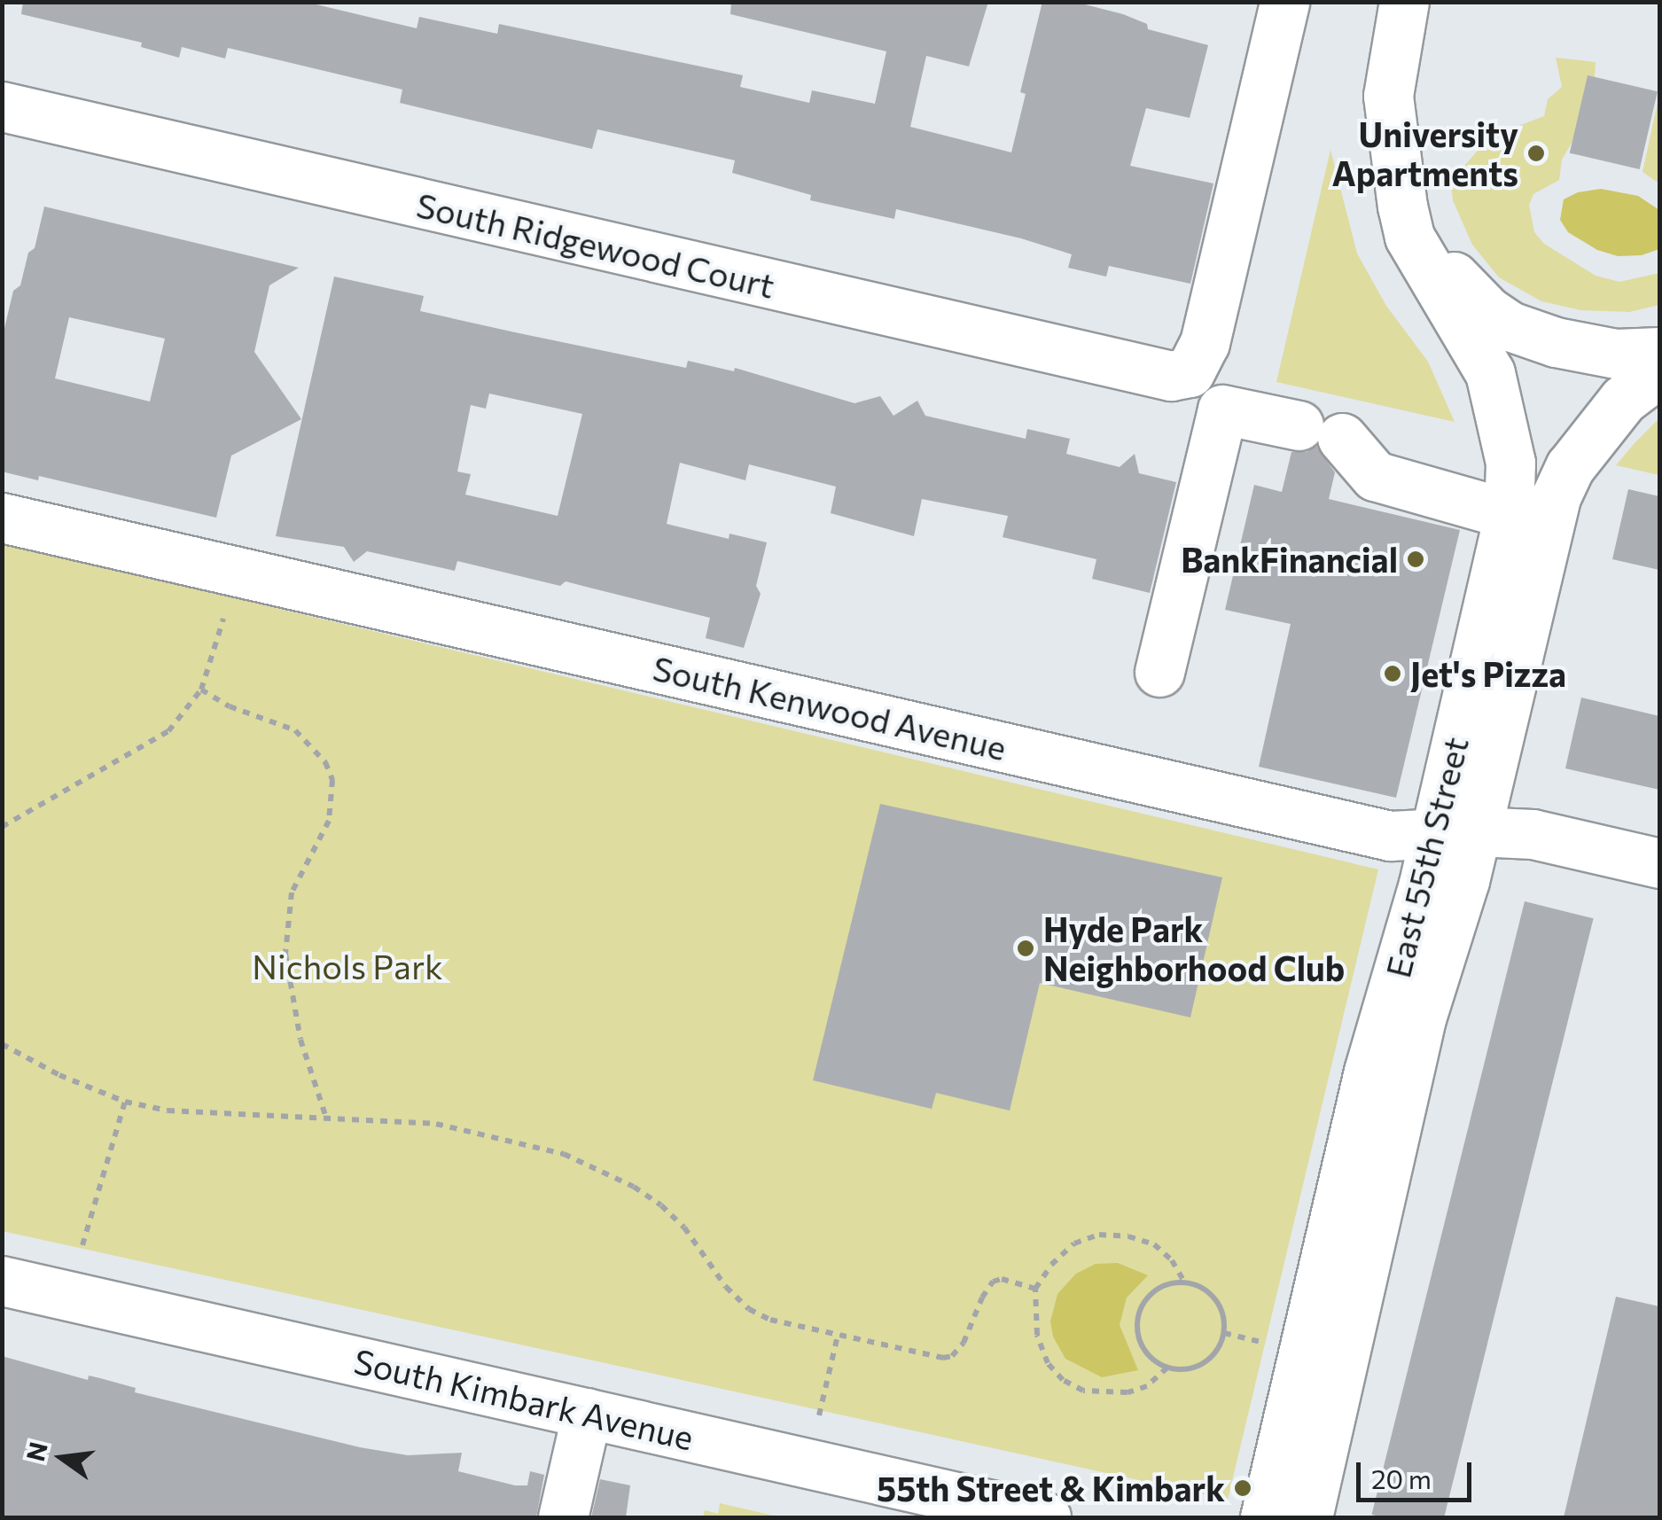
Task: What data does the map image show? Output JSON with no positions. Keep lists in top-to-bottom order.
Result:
{
  "streets": {
    "street": [
      "South Ridgewood Court",
      "South Kenwood Avenue",
      "East 55th Street",
      "South Kimbark Avenue"
    ]
  },
  "crossings": [
    ["South Kenwood Avenue", "East 55th Street"]
  ],
  "parks": ["Nichols Park"],
  "places": [
    "University Apartments",
    "BankFinancial",
    "Jet's Pizza",
    "Hyde Park Neighborhood Club",
    "55th Street & Kimbark"
  ],
  "scale_bar": "20 m",
  "north": "left"
}
